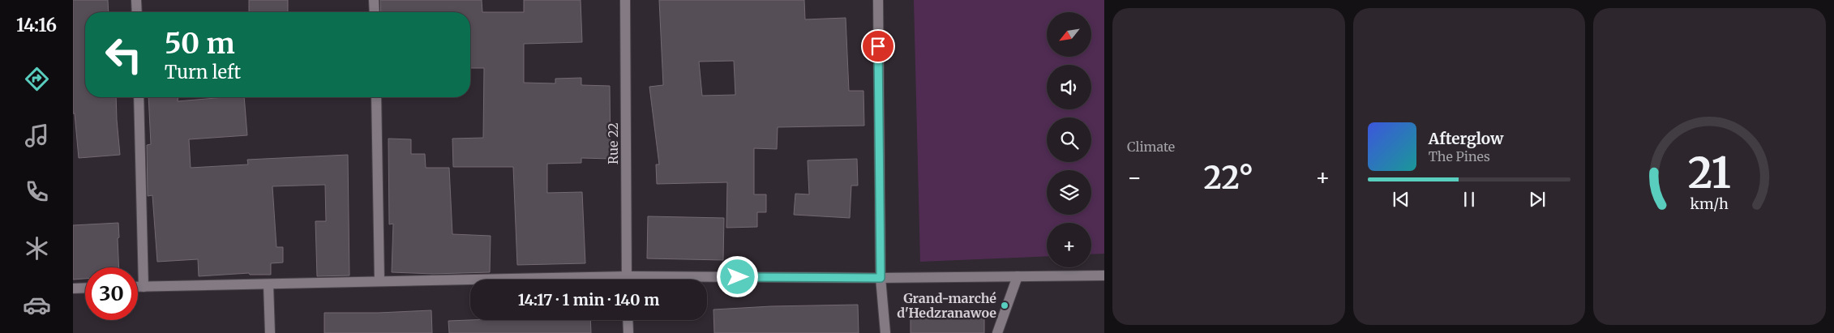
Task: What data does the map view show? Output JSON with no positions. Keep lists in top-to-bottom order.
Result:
{
  "streets": {
    "street": ["Rue 22"]
  },
  "places": ["Grand-marché d'Hedzranawoe"],
  "north": "bottom left",
  "page": {
    "tabs": "14:16",
    "tile": "Climate",
    "map_buttons": "+",
    "turn": ["50 m", "Turn left"],
    "song": ["Afterglow", "The Pines"],
    "heat": ["−", "22°", "+"],
    "limit": "30",
    "trip": "14:17 · 1 min · 140 m",
    "gauge": ["21", "km/h"]
  }
}
